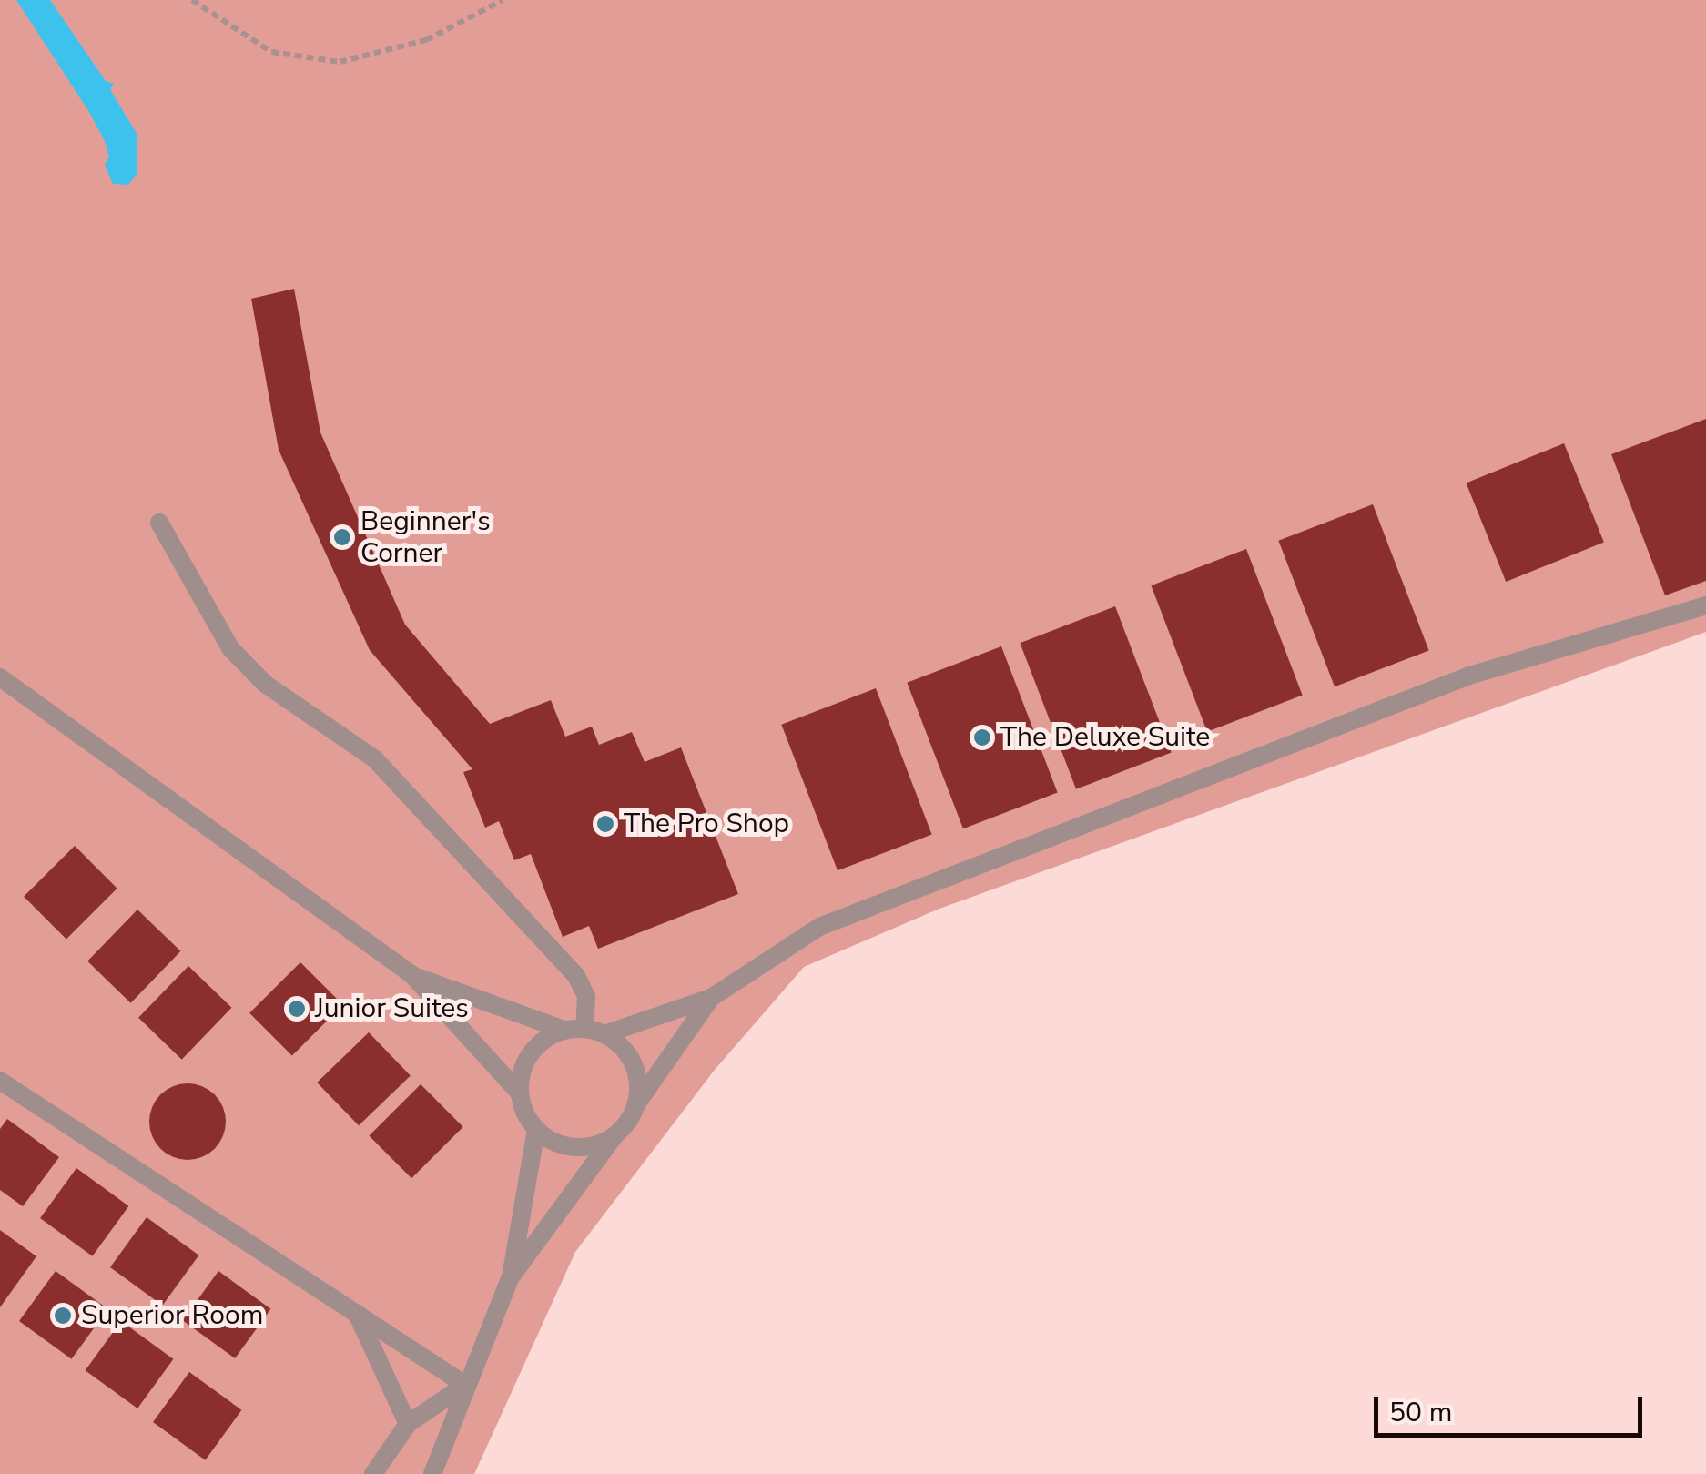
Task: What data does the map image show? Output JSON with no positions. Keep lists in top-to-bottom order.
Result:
{
  "places": [
    "Beginner's Corner",
    "The Deluxe Suite",
    "The Pro Shop",
    "Junior Suites",
    "Superior Room"
  ],
  "scale_bar": "50 m"
}
